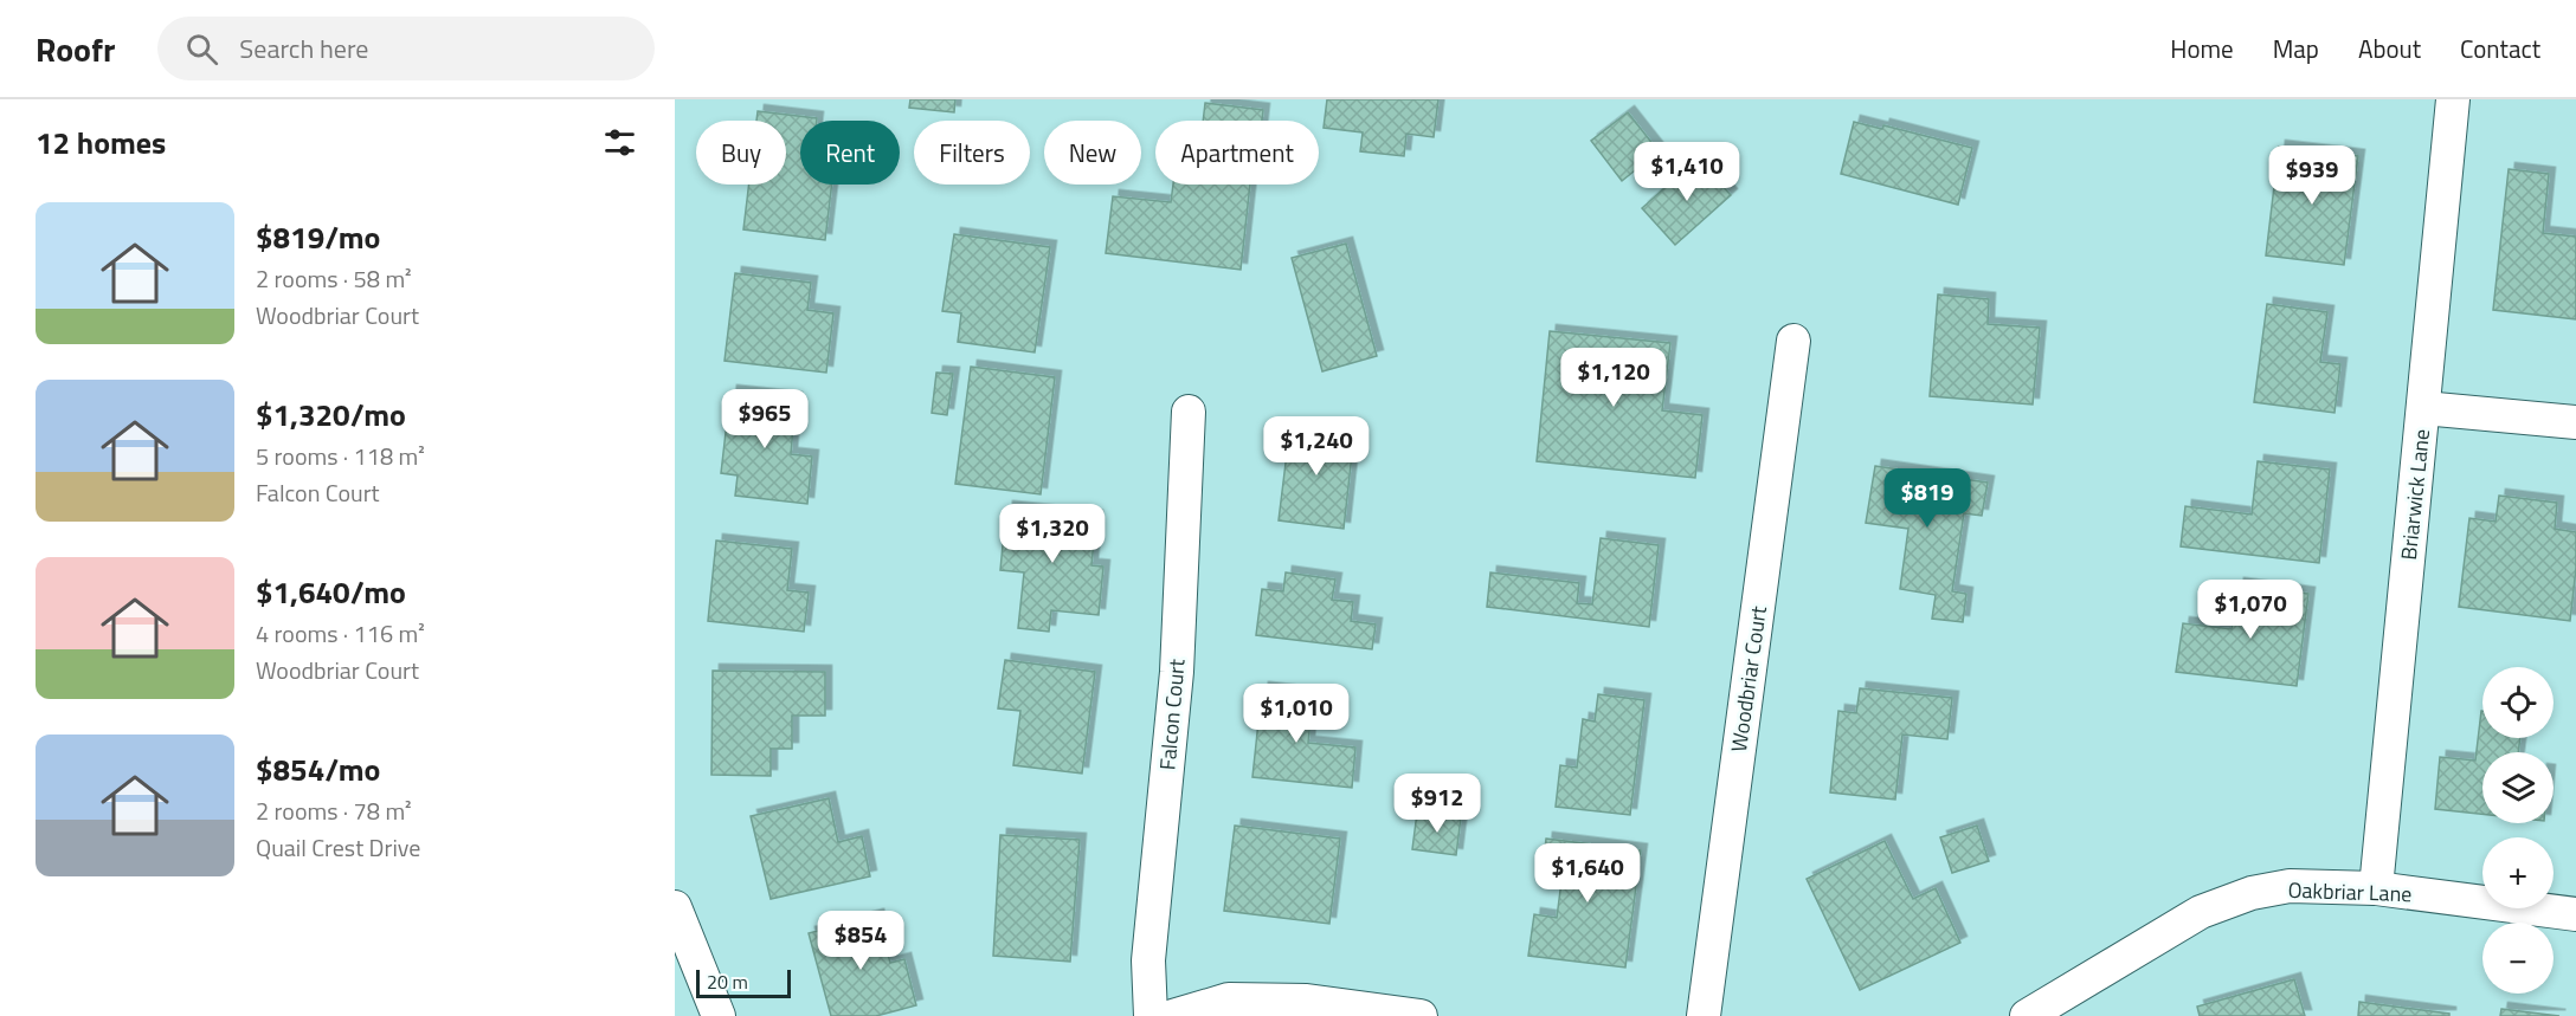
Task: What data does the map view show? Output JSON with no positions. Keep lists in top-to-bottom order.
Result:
{
  "streets": {
    "street": [
      "Briarwick Lane",
      "Woodbriar Court",
      "Falcon Court",
      "Oakbriar Lane"
    ]
  },
  "crossings": [
    ["Briarwick Lane", "Oakbriar Lane"]
  ],
  "scale_bar": "20 m",
  "page": {
    "header": "Roofr",
    "search": "Search here",
    "nav": [
      "Home",
      "Map",
      "About",
      "Contact"
    ],
    "heading": "12 homes",
    "chip": [
      "Buy",
      "Rent",
      "Filters",
      "New",
      "Apartment"
    ],
    "price": [
      "$1,410",
      "$939",
      "$1,120",
      "$965",
      "$1,240",
      "$819",
      "$1,320",
      "$1,070",
      "$1,010",
      "$912",
      "$1,640",
      "$854"
    ],
    "list": [
      {
        "name": "$819/mo",
        "note": "2 rooms · 58 m² · Woodbriar Court"
      },
      {
        "name": "$1,320/mo",
        "note": "5 rooms · 118 m² · Falcon Court"
      },
      {
        "name": "$1,640/mo",
        "note": "4 rooms · 116 m² · Woodbriar Court"
      },
      {
        "name": "$854/mo",
        "note": "2 rooms · 78 m² · Quail Crest Drive"
      }
    ],
    "map_buttons": ["+", "−"],
    "scale": "20 m"
  }
}
